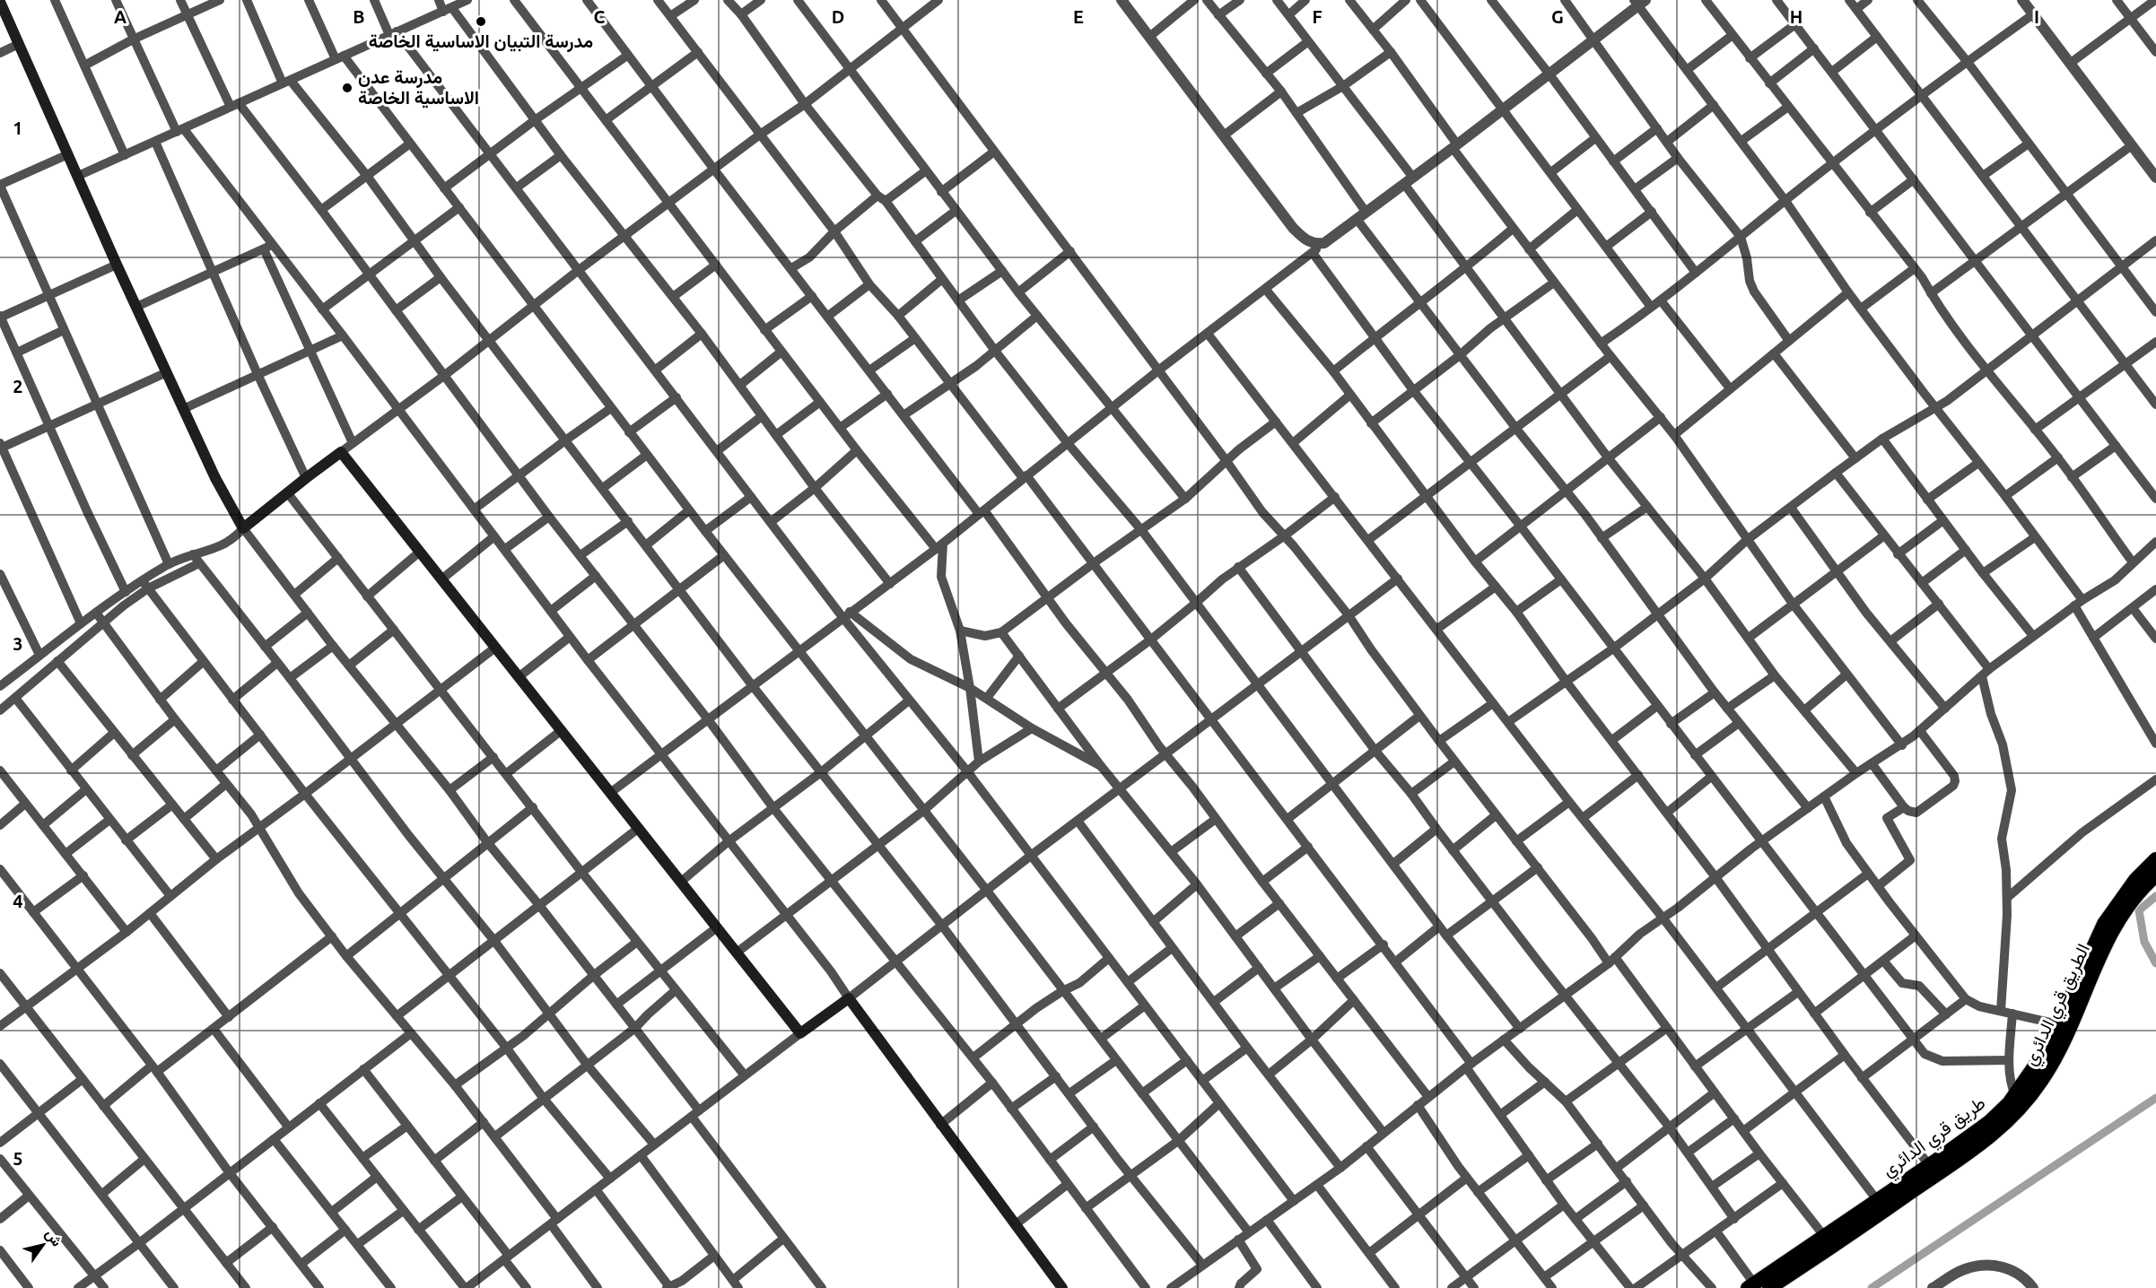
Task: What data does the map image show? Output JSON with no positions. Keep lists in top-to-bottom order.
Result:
{
  "streets": {
    "highway": ["الطريق قري الدائري", "طريق قري الدائري"]
  },
  "places": ["مدرسة التبيان الاساسية الخاصة", "مدرسة عدن الاساسية الخاصة"],
  "north": "top right",
  "grid": {
    "columns": [
      "A",
      "B",
      "C",
      "D",
      "E",
      "F",
      "G",
      "H",
      "I"
    ],
    "rows": [
      "1",
      "2",
      "3",
      "4",
      "5"
    ]
  }
}
